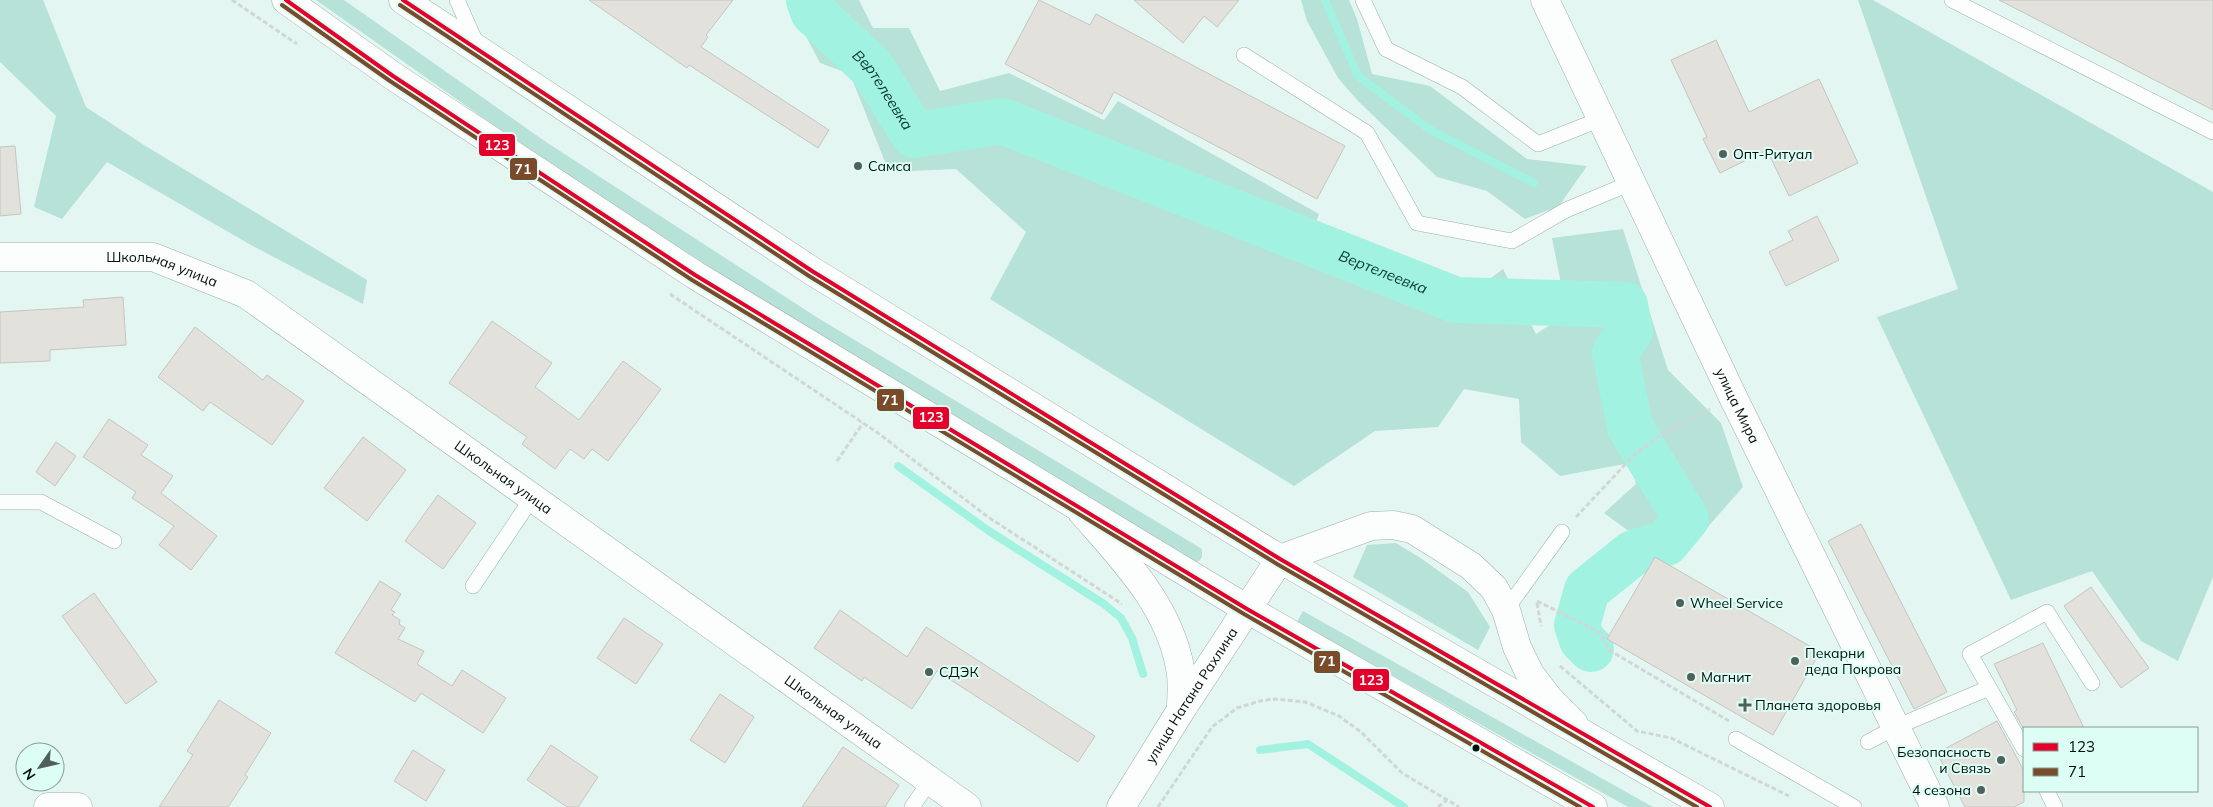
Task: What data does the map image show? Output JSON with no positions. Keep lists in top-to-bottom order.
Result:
{
  "streets": {
    "main road": ["Школьная улица", "улица Мира", "улица Натана Рахлина"]
  },
  "water": ["Вертелеевка"],
  "places": {
    "other": [
      "Опт-Ритуал",
      "Самса",
      "Wheel Service",
      "Пекарни деда Покрова",
      "СДЭК",
      "Магнит",
      "Безопасность и Связь",
      "4 сезона"
    ],
    "health": ["Планета здоровья"]
  },
  "lines": ["transit line 123", "transit line 71"],
  "legend": ["123", "71"],
  "north": "bottom left"
}
